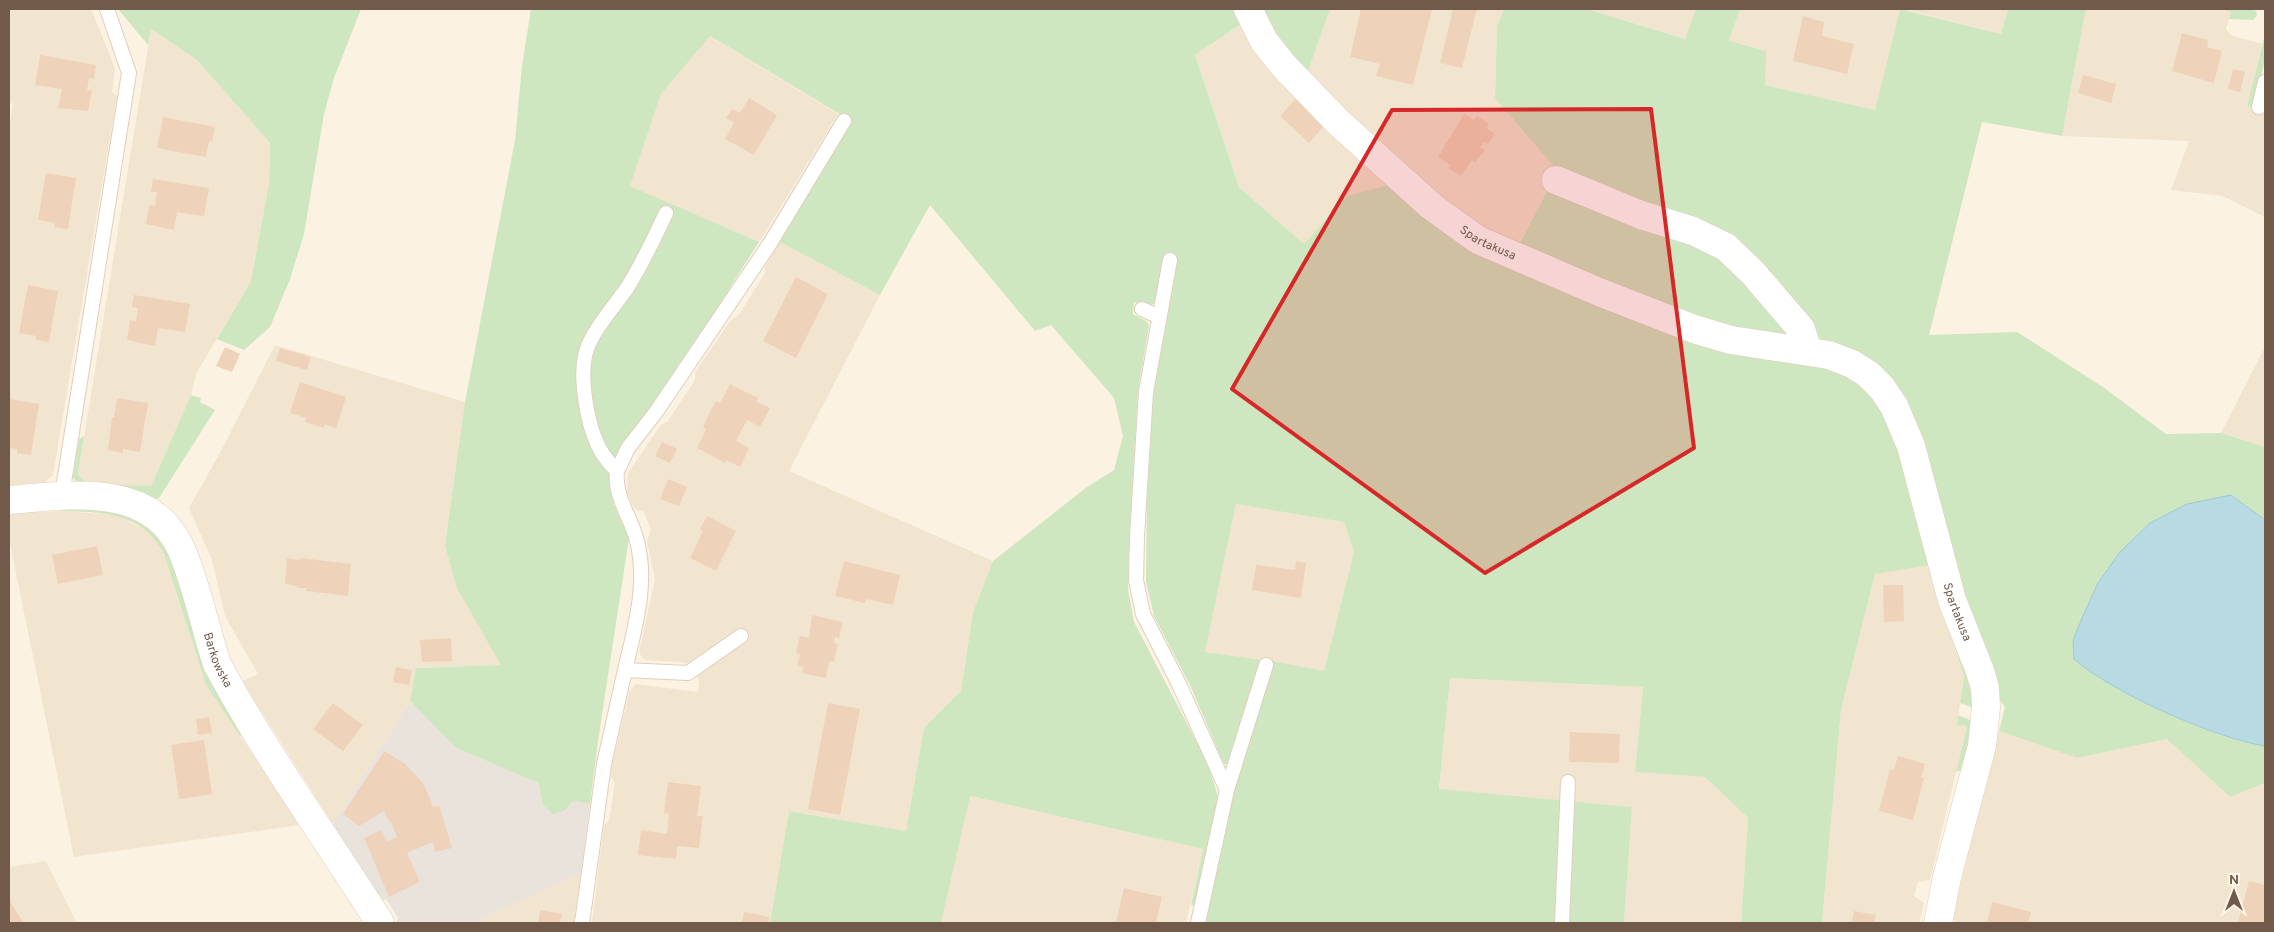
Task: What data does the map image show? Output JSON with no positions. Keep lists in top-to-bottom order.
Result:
{
  "streets": {
    "street": ["Spartakusa", "Barkowska"]
  },
  "north": "top"
}
